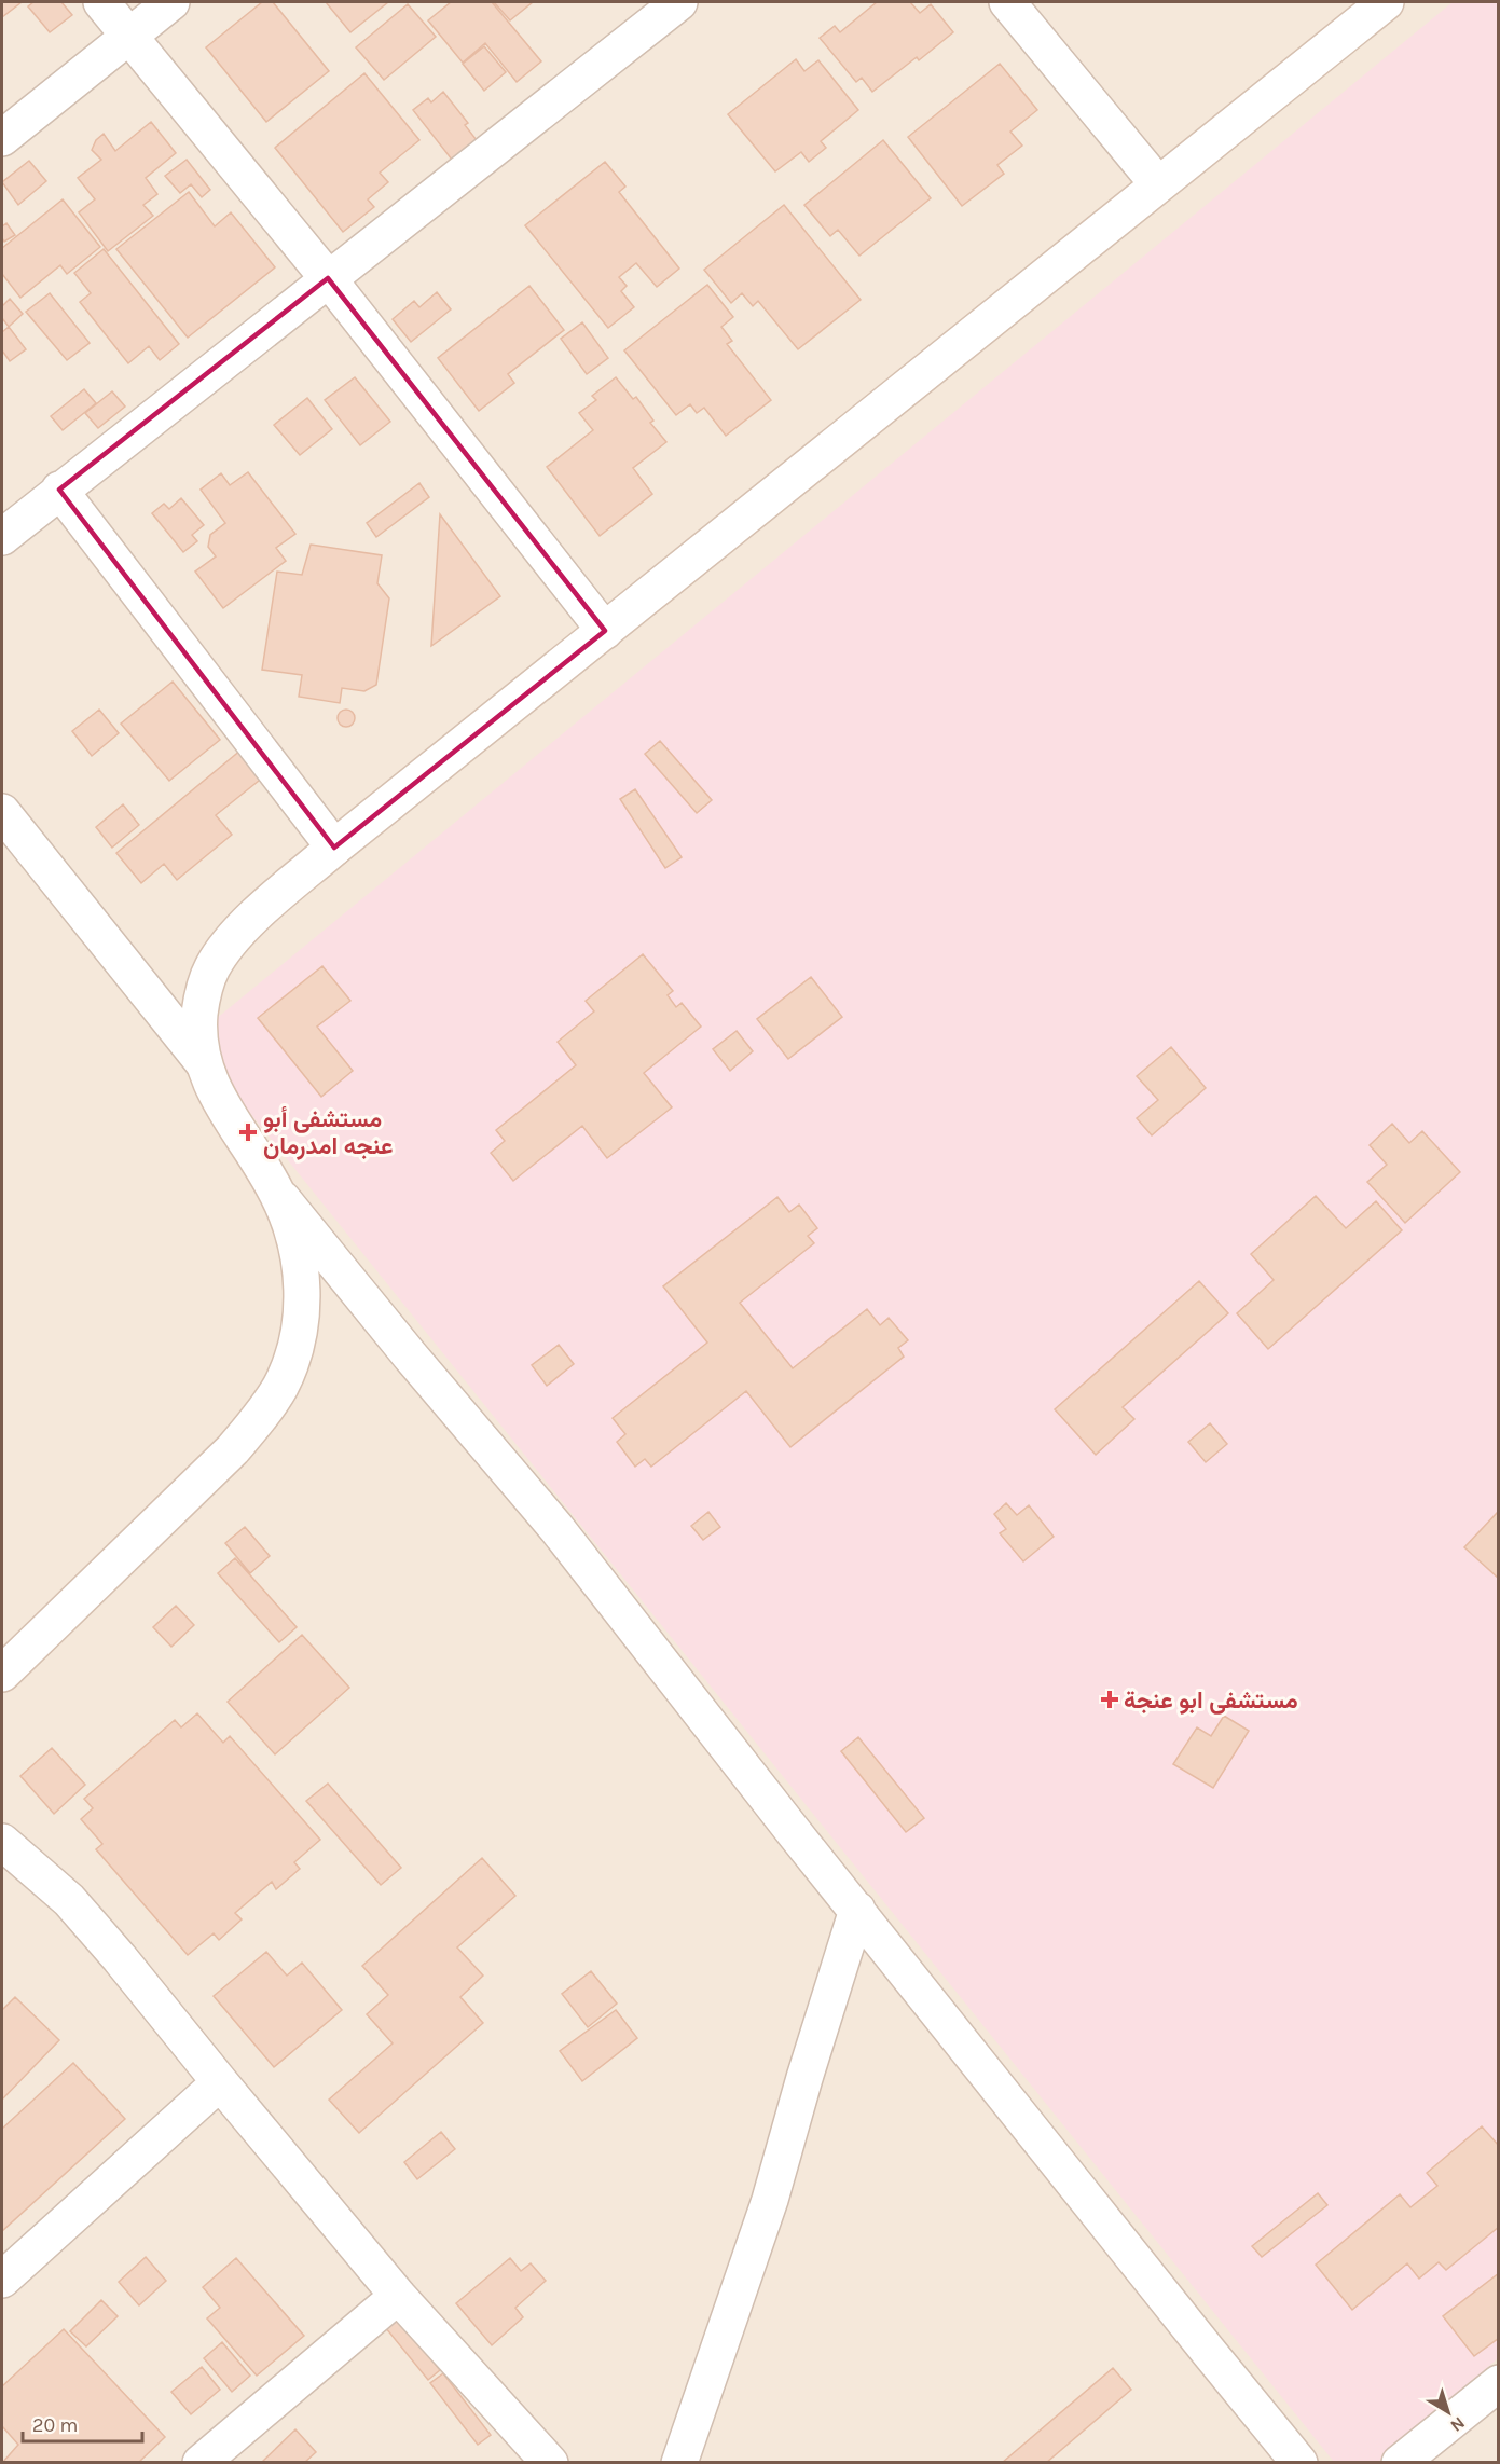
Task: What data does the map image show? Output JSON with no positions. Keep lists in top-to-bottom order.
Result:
{
  "places": {
    "health": ["مستشفى أبو عنجه امدرمان", "مستشفى ابو عنجة"]
  },
  "scale_bar": "20 m",
  "north": "bottom right"
}
